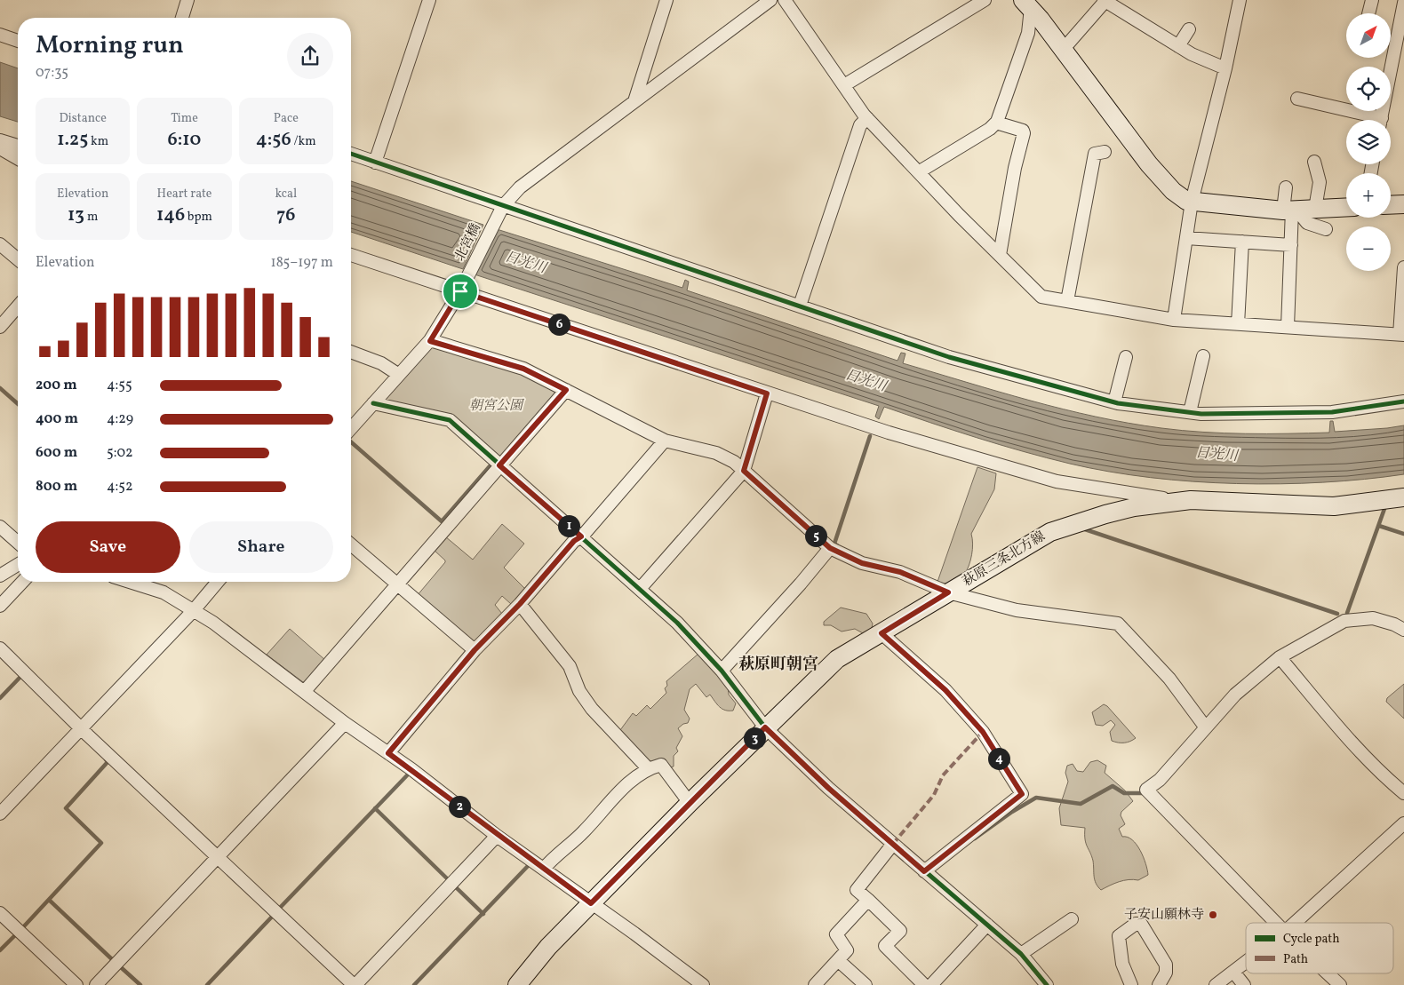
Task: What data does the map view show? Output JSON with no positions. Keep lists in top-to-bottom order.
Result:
{
  "streets": {
    "main road": ["萩原三条北方線"],
    "street": ["北宮橋"]
  },
  "districts": ["萩原町朝宮"],
  "water": ["日光川"],
  "parks": ["朝宮公園"],
  "places": ["子安山願林寺"],
  "legend": ["Cycle path", "Path"],
  "north": "top right",
  "page": {
    "map_buttons": ["+", "−"],
    "heading": ["Morning run", "07:35"],
    "stats": [
      ["Distance", "1.25 km"],
      ["Time", "6:10"],
      ["Pace", "4:56 /km"],
      ["Elevation", "13 m"],
      ["Heart rate", "146 bpm"],
      ["kcal", "76"]
    ],
    "chart": ["Elevation", "185–197 m"],
    "pins": [
      "6",
      "1",
      "5",
      "3",
      "4",
      "2"
    ],
    "list": [
      {
        "name": "200 m",
        "note": "4:55"
      },
      {
        "name": "400 m",
        "note": "4:29"
      },
      {
        "name": "600 m",
        "note": "5:02"
      },
      {
        "name": "800 m",
        "note": "4:52"
      }
    ],
    "buttons": ["Save", "Share"]
  }
}
